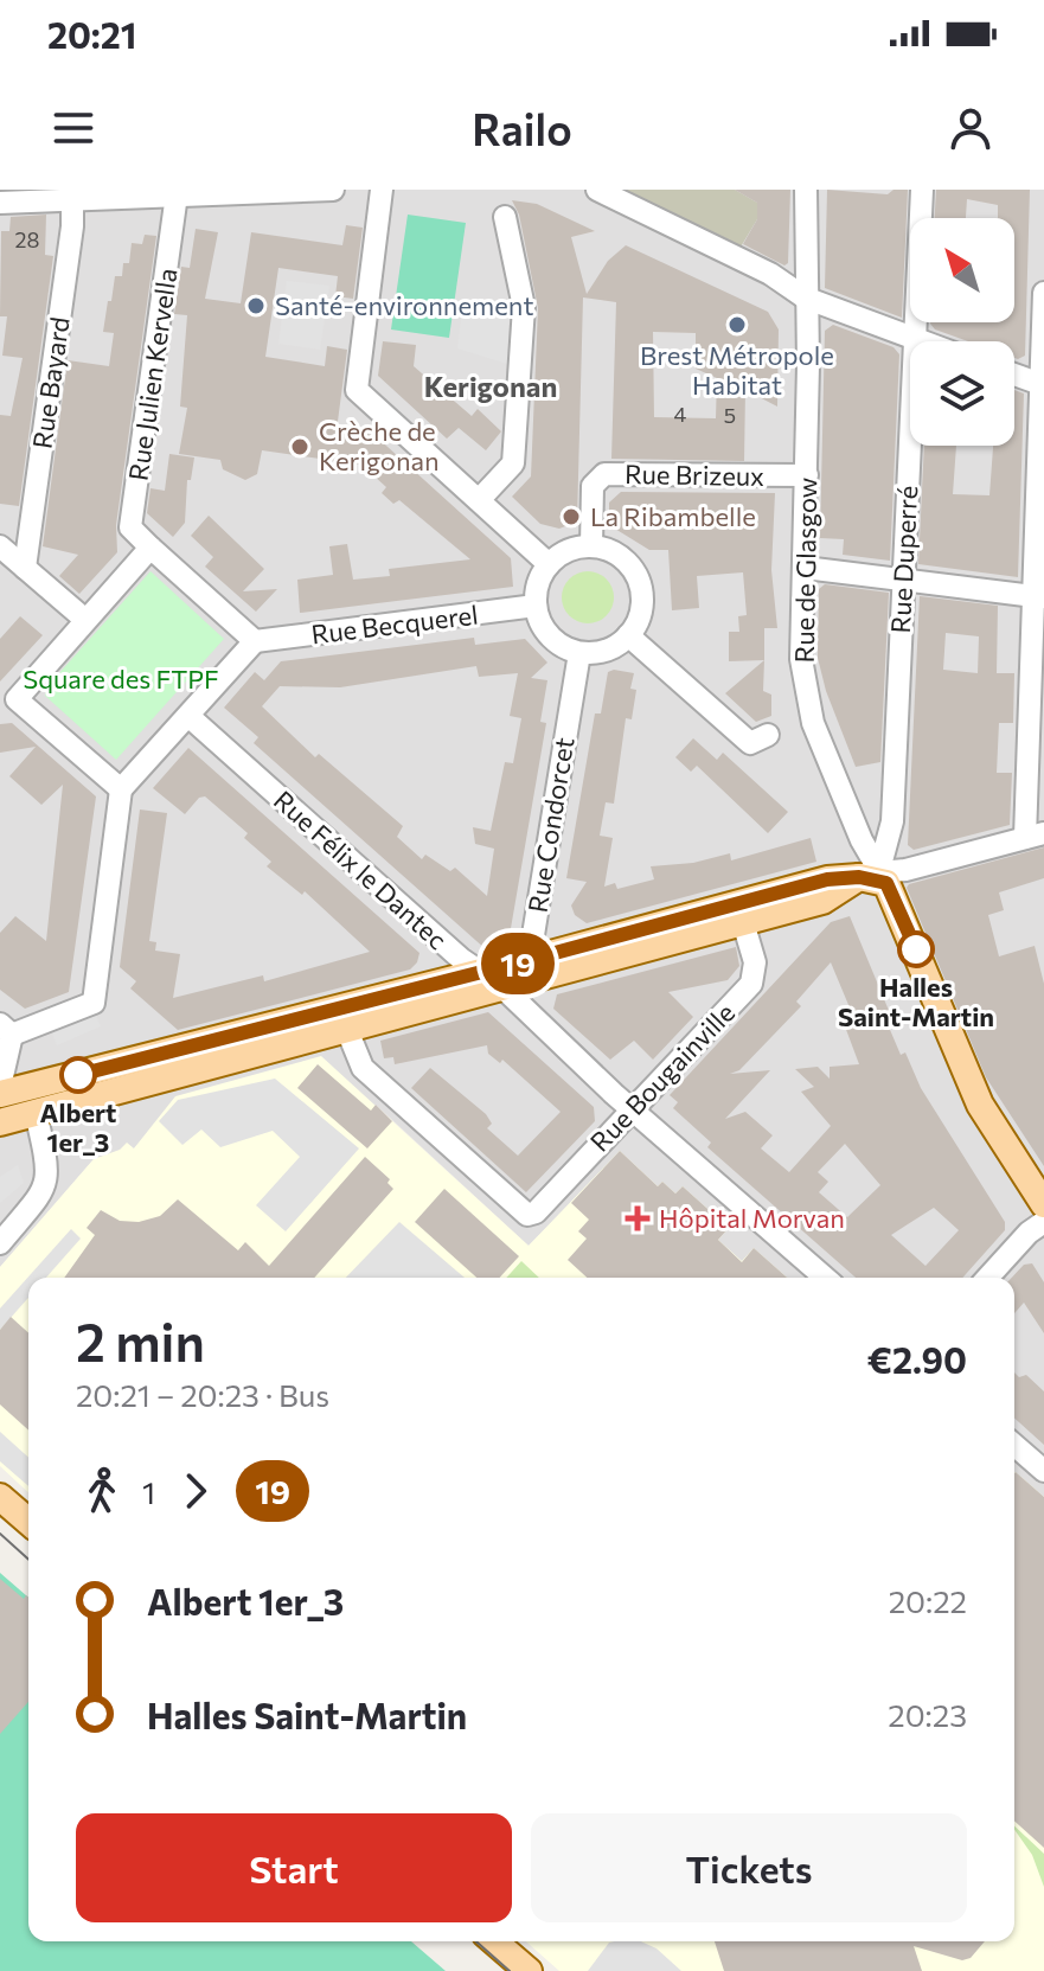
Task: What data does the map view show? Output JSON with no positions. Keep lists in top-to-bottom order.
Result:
{
  "streets": {
    "main road": ["Rue de Glasgow"],
    "street": [
      "Rue Julien Kervella",
      "Rue Bayard",
      "Rue Brizeux",
      "Rue Duperré",
      "Rue Becquerel",
      "Rue Condorcet",
      "Rue Félix le Dantec",
      "Rue Bougainville"
    ]
  },
  "crossings": [
    ["Rue Brizeux", "Rue de Glasgow"],
    ["Rue Brizeux", "Rue Becquerel"],
    ["Rue Brizeux", "Rue Condorcet"],
    ["Rue Duperré", "Rue de Glasgow"],
    ["Rue Becquerel", "Rue Condorcet"],
    ["Rue Félix le Dantec", "Rue Bougainville"]
  ],
  "districts": ["Kerigonan"],
  "parks": ["Square des FTPF"],
  "places": {
    "other": [
      "Santé-environnement",
      "Brest Métropole Habitat",
      "Crèche de Kerigonan",
      "La Ribambelle",
      "Halles Saint-Martin",
      "Albert 1er_3"
    ],
    "health": ["Hôpital Morvan"]
  },
  "lines": ["bus line 19"],
  "house_numbers": ["28", "4", "5"],
  "north": "top left",
  "page": {
    "status": "20:21",
    "header": "Railo",
    "on_map": "19",
    "heading": ["2 min", "20:21 – 20:23 · Bus", "€2.90"],
    "legs": ["1", "19"],
    "list": [
      {
        "name": "Albert 1er_3",
        "value": "20:22"
      },
      {
        "name": "Halles Saint-Martin",
        "value": "20:23"
      }
    ],
    "buttons": ["Start", "Tickets"]
  }
}
